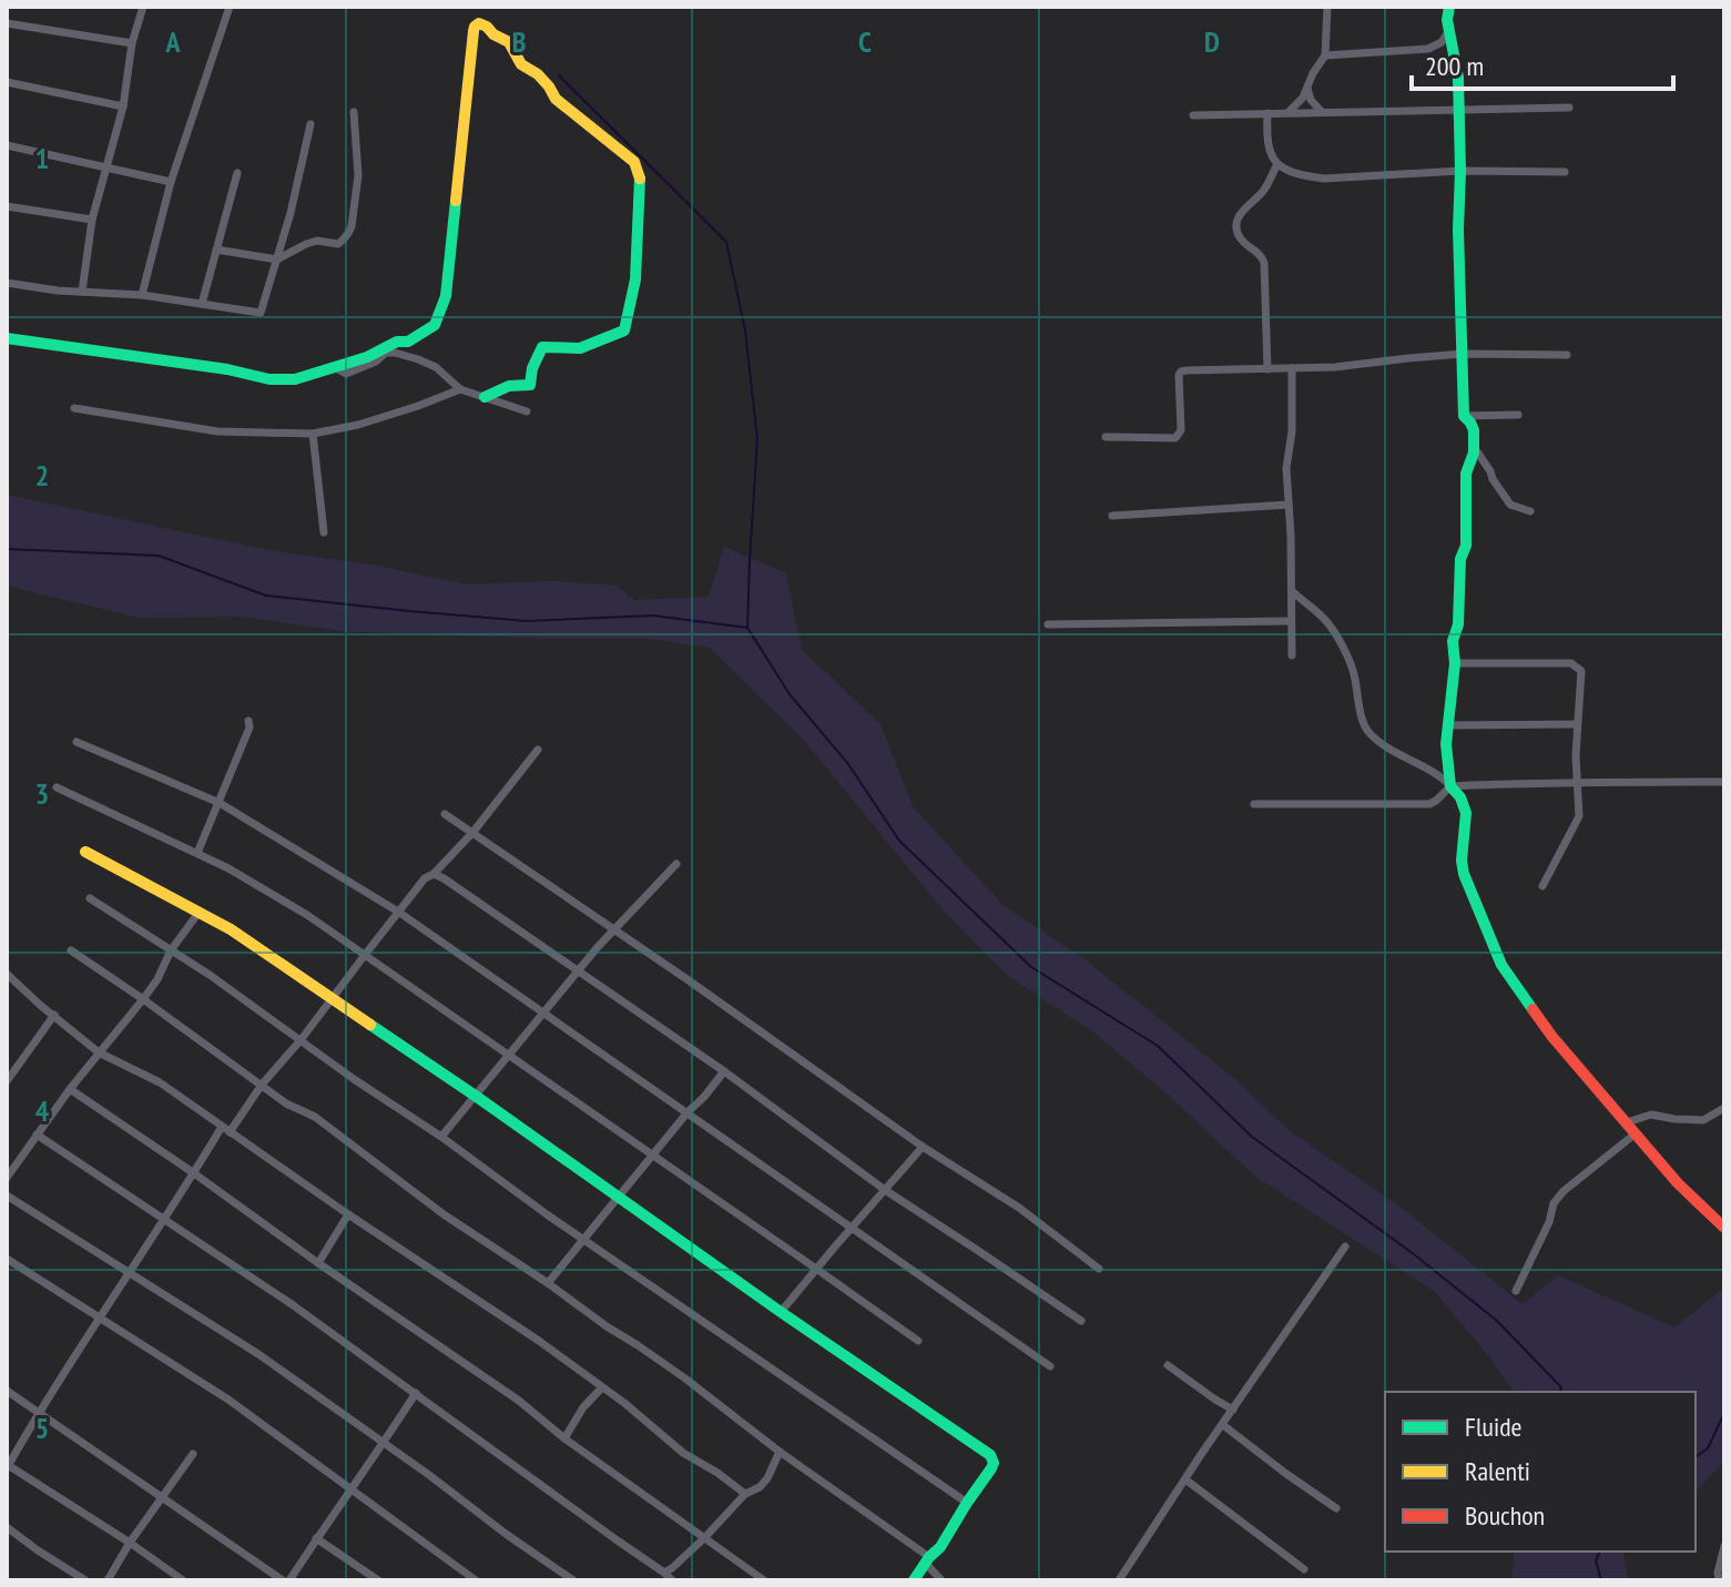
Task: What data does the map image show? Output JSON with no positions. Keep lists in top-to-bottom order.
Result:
{
  "legend": ["Fluide", "Ralenti", "Bouchon"],
  "scale_bar": "200 m",
  "grid": {
    "columns": [
      "A",
      "B",
      "C",
      "D"
    ],
    "rows": [
      "1",
      "2",
      "3",
      "4",
      "5"
    ]
  }
}
